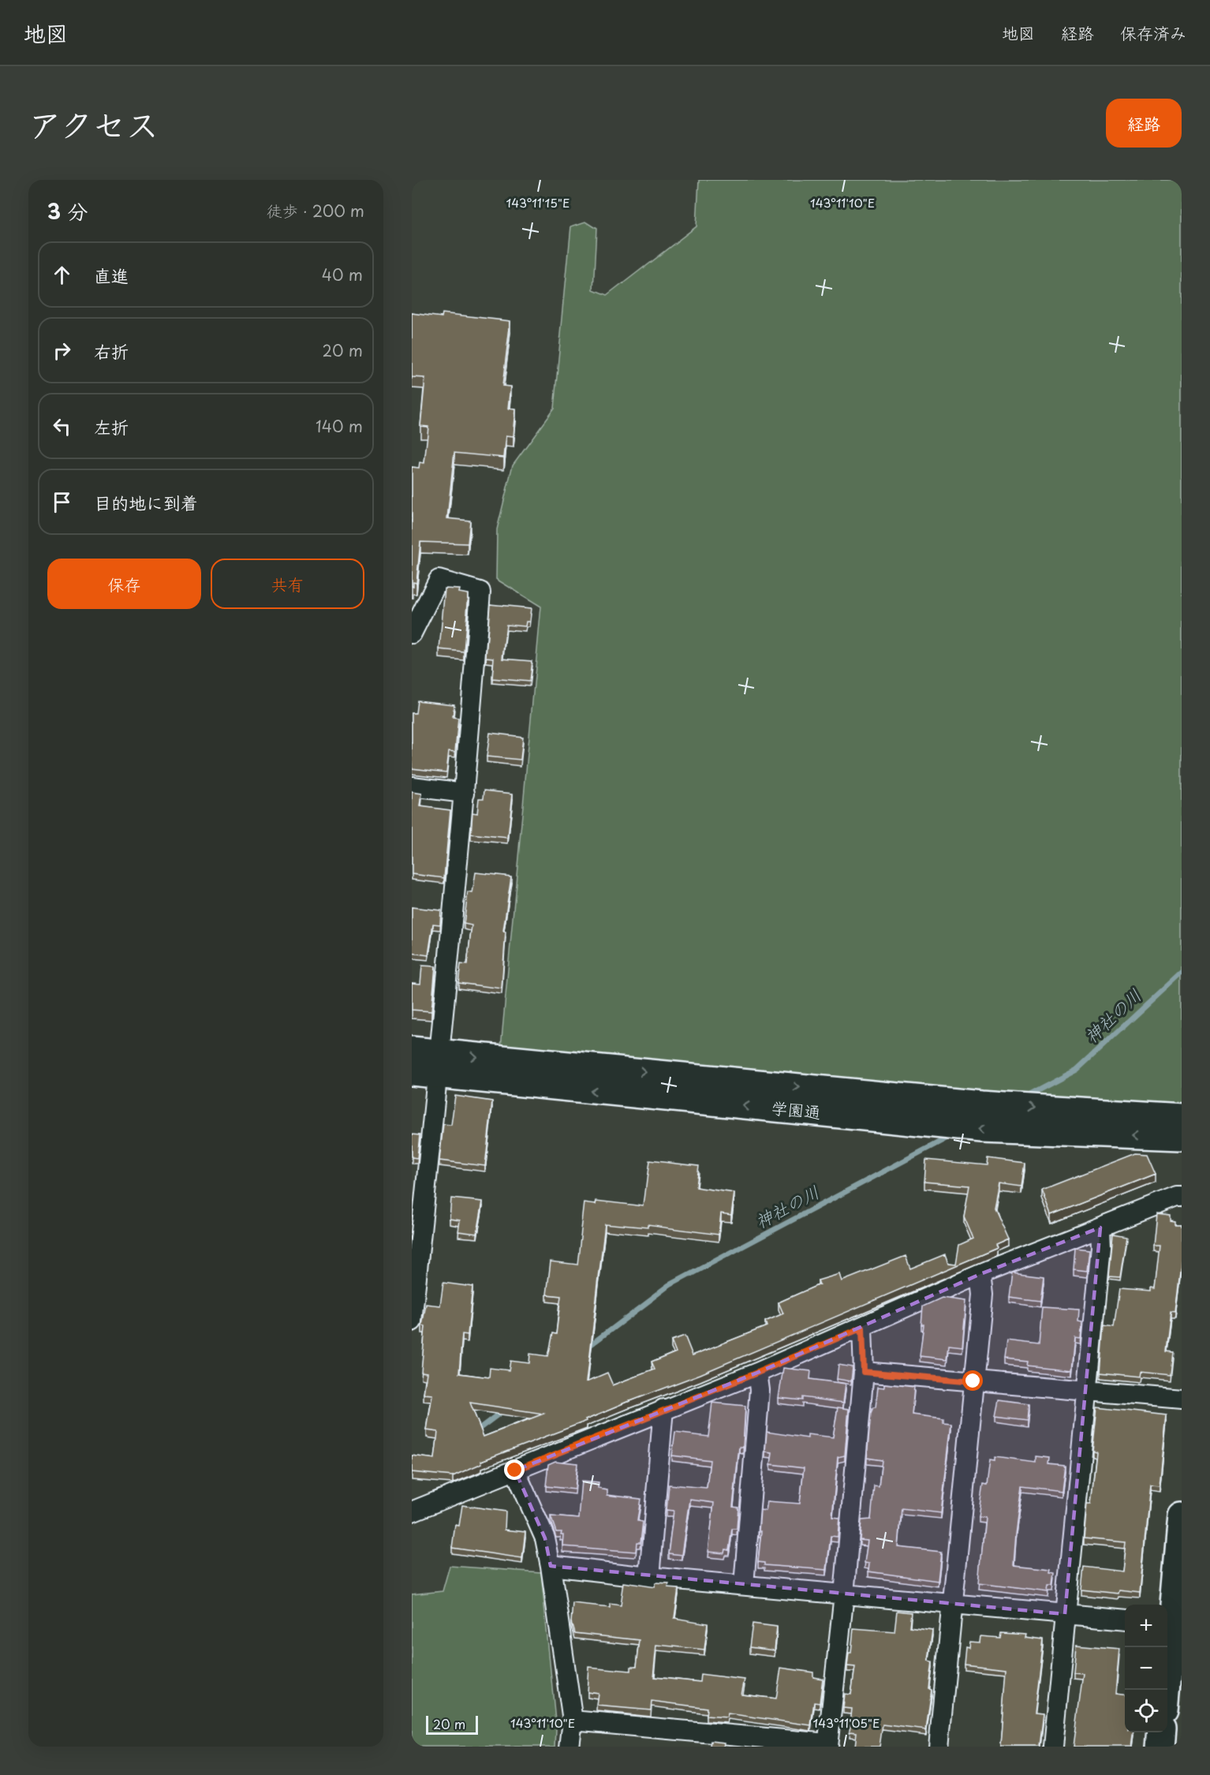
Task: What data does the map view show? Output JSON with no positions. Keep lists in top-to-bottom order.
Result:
{
  "streets": {
    "street": ["学園通"]
  },
  "water": ["神社の川"],
  "scale_bar": "20 m",
  "page": {
    "header": "地図",
    "nav": ["地図", "経路", "保存済み"],
    "title": "アクセス",
    "buttons": [
      "経路",
      ["保存", "共有"]
    ],
    "heading": ["3 分", "徒歩 · 200 m"],
    "list": [
      ["直進", "40 m"],
      ["右折", "20 m"],
      ["左折", "140 m"],
      "目的地に到着"
    ],
    "map_buttons": ["+", "−"],
    "scale": "20 m"
  },
  "coordinates": ["143°11'15\"E", "143°11'10\"E", "143°11'05\"E"]
}
